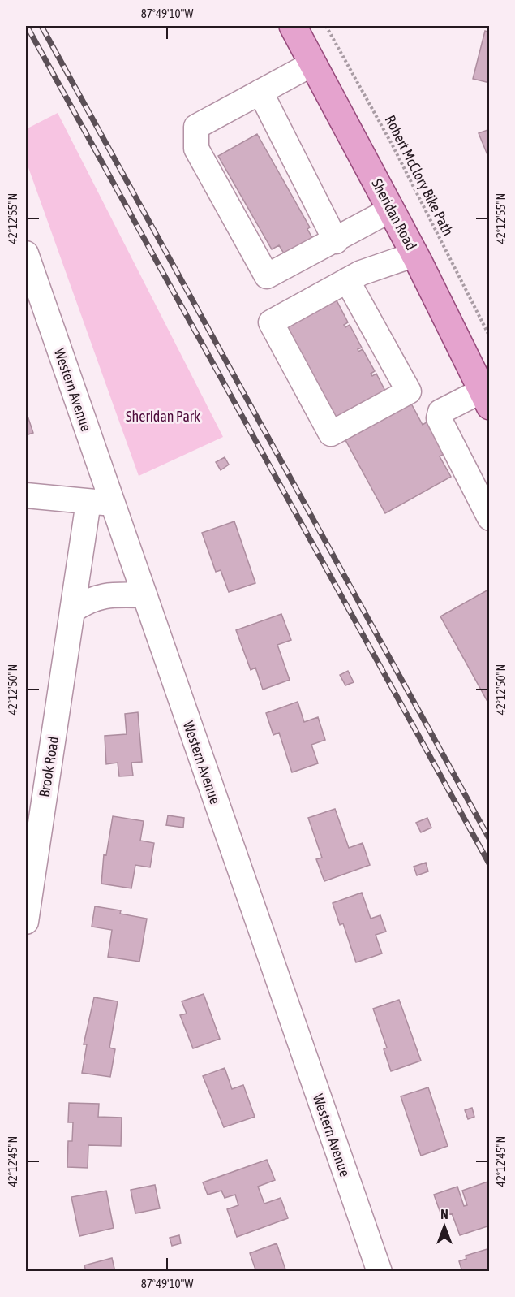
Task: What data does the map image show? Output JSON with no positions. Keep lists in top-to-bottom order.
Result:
{
  "streets": {
    "main road": ["Sheridan Road"],
    "street": ["Western Avenue", "Brook Road"],
    "path": ["Robert McClory Bike Path"]
  },
  "parks": ["Sheridan Park"],
  "north": "top",
  "coordinates": [
    "87°49'10\"W",
    "42°12'55\"N",
    "42°12'50\"N",
    "42°12'45\"N"
  ]
}
